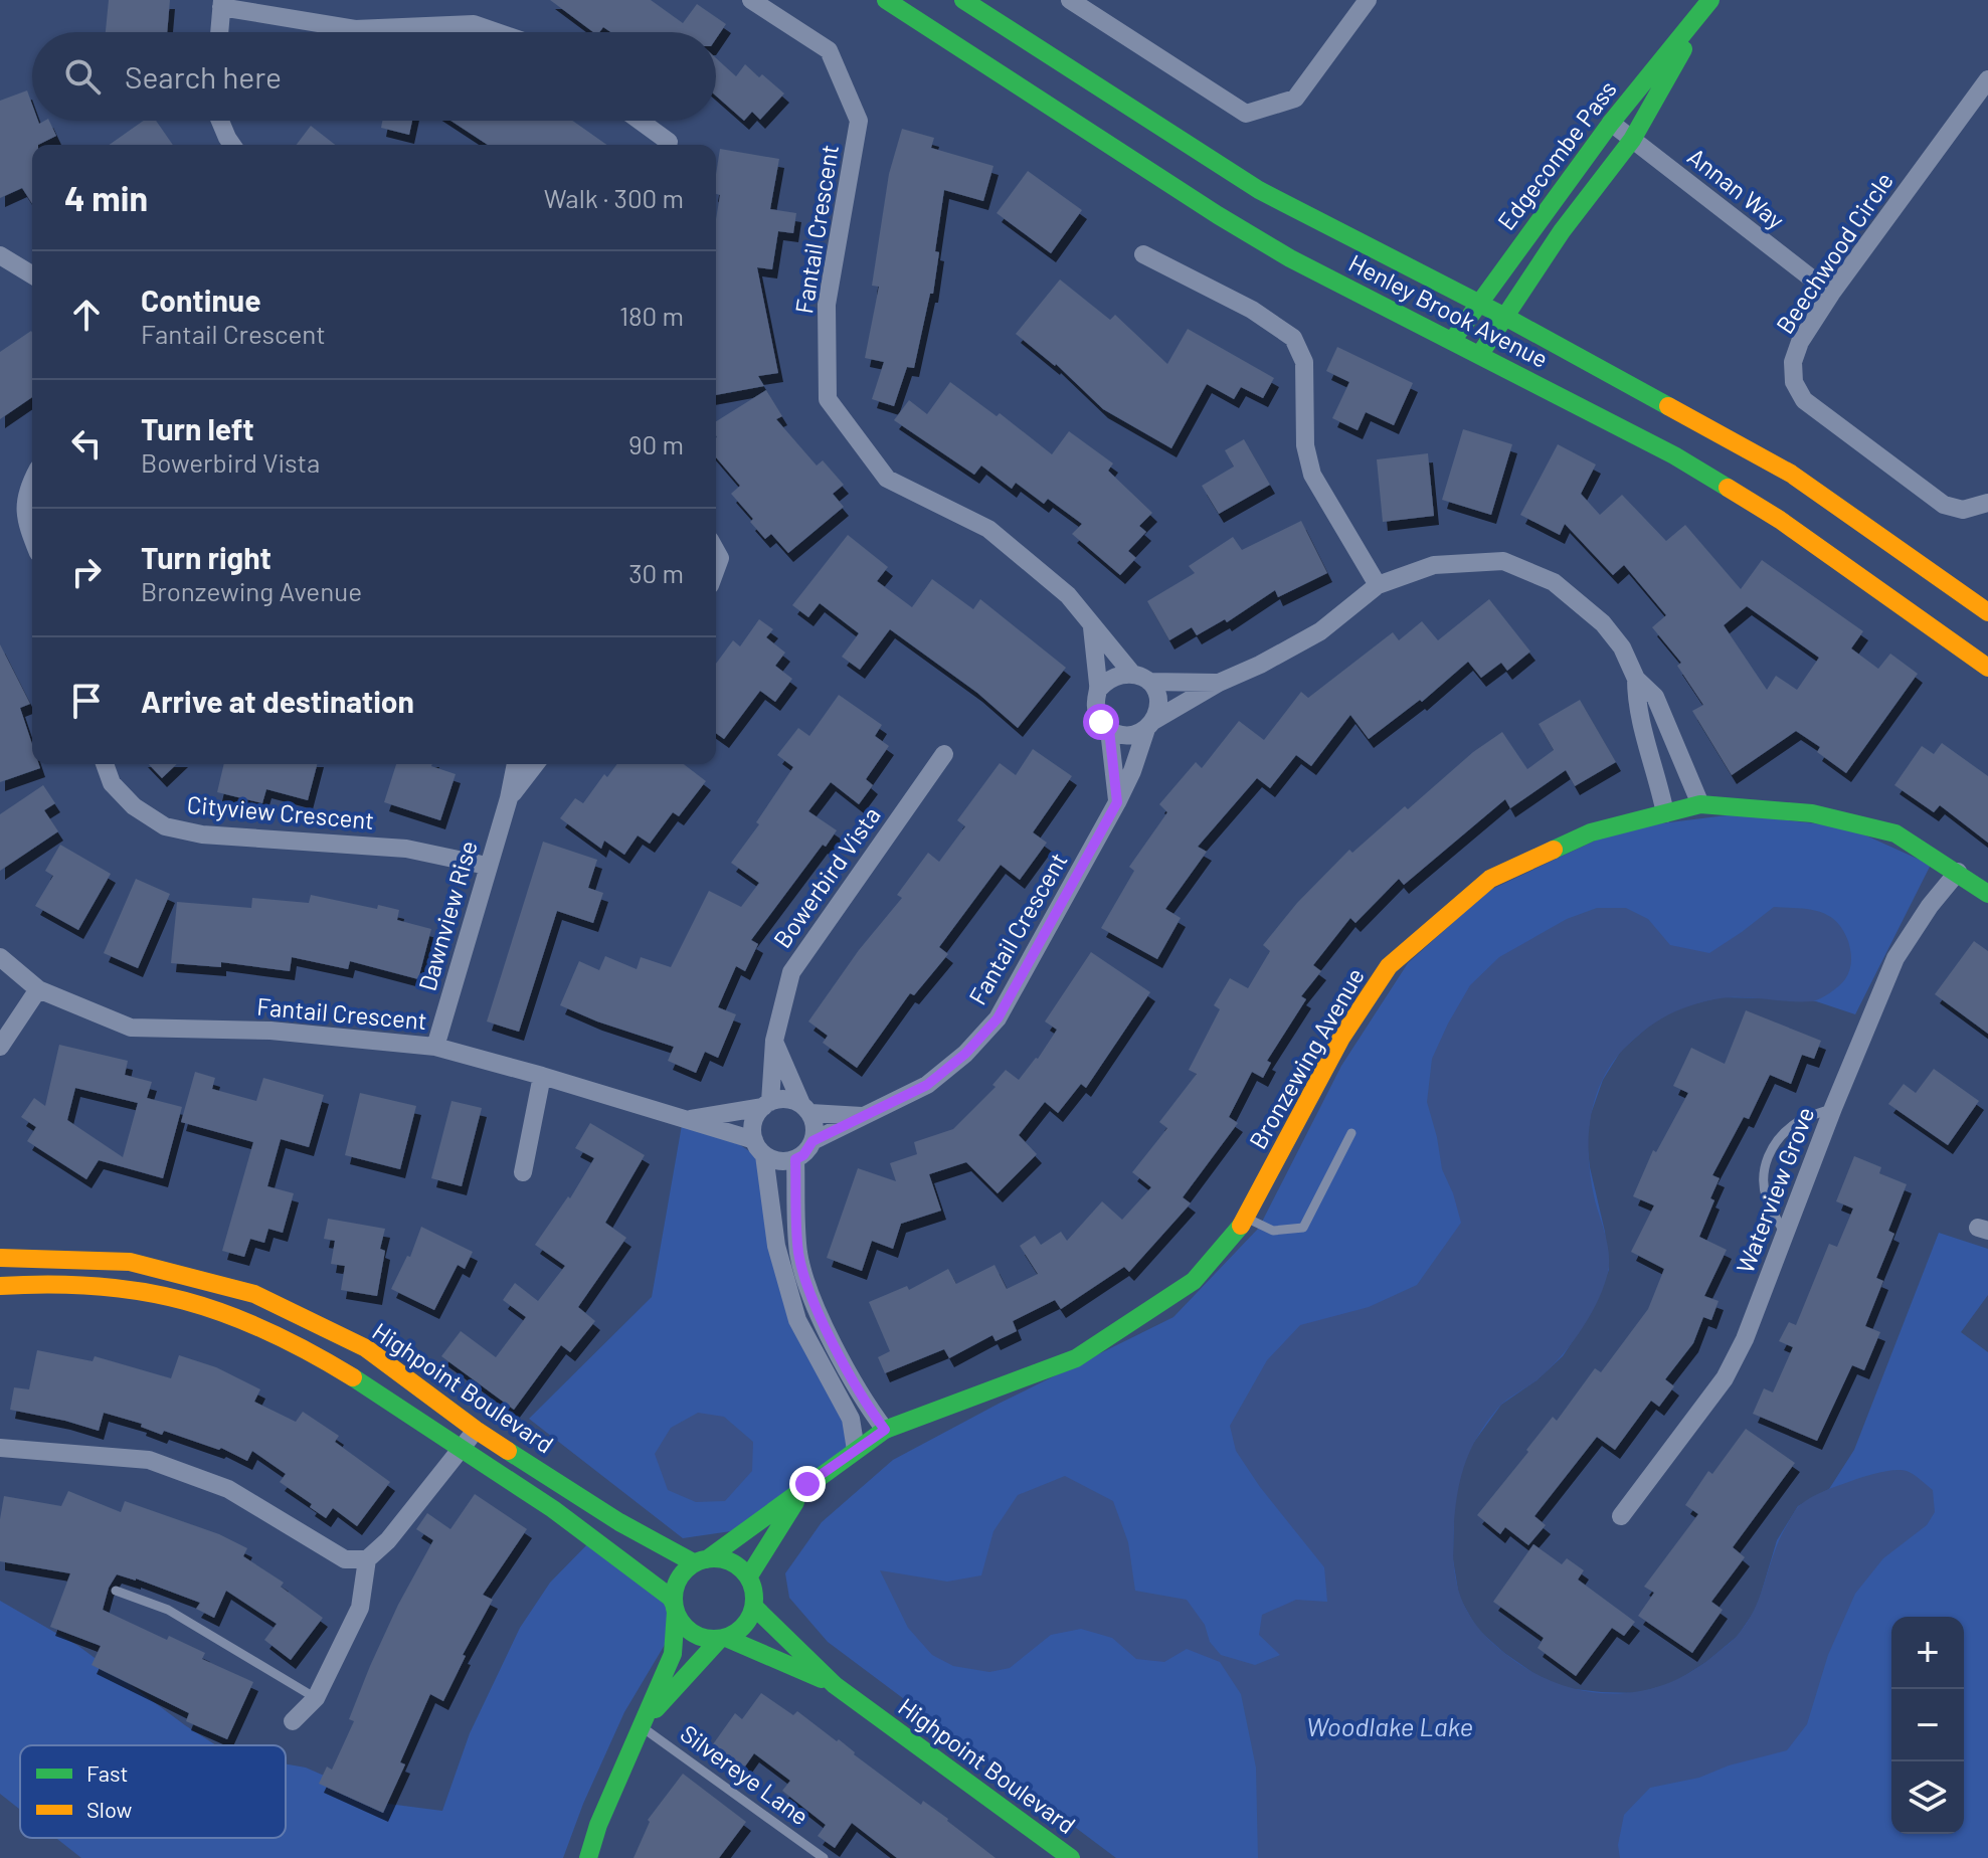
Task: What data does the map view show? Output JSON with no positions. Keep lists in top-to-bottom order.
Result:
{
  "streets": {
    "street": [
      "Edgecombe Pass",
      "Annan Way",
      "Fantail Crescent",
      "Beechwood Circle",
      "Henley Brook Avenue",
      "Cityview Crescent",
      "Bowerbird Vista",
      "Dawnview Rise",
      "Bronzewing Avenue",
      "Waterview Grove",
      "Highpoint Boulevard"
    ],
    "lane": ["Silvereye Lane"]
  },
  "crossings": [
    ["Edgecombe Pass", "Annan Way"],
    ["Edgecombe Pass", "Henley Brook Avenue"],
    ["Annan Way", "Beechwood Circle"],
    ["Fantail Crescent", "Bowerbird Vista"],
    ["Fantail Crescent", "Dawnview Rise"],
    ["Cityview Crescent", "Dawnview Rise"],
    ["Bronzewing Avenue", "Waterview Grove"],
    ["Bronzewing Avenue", "Highpoint Boulevard"]
  ],
  "water": ["Woodlake Lake"],
  "legend": ["Fast", "Slow"],
  "page": {
    "search": "Search here",
    "heading": ["4 min", "Walk · 300 m"],
    "list": [
      ["Continue", "Fantail Crescent", "180 m"],
      ["Turn left", "Bowerbird Vista", "90 m"],
      ["Turn right", "Bronzewing Avenue", "30 m"],
      "Arrive at destination"
    ],
    "map_buttons": ["+", "−"]
  }
}
